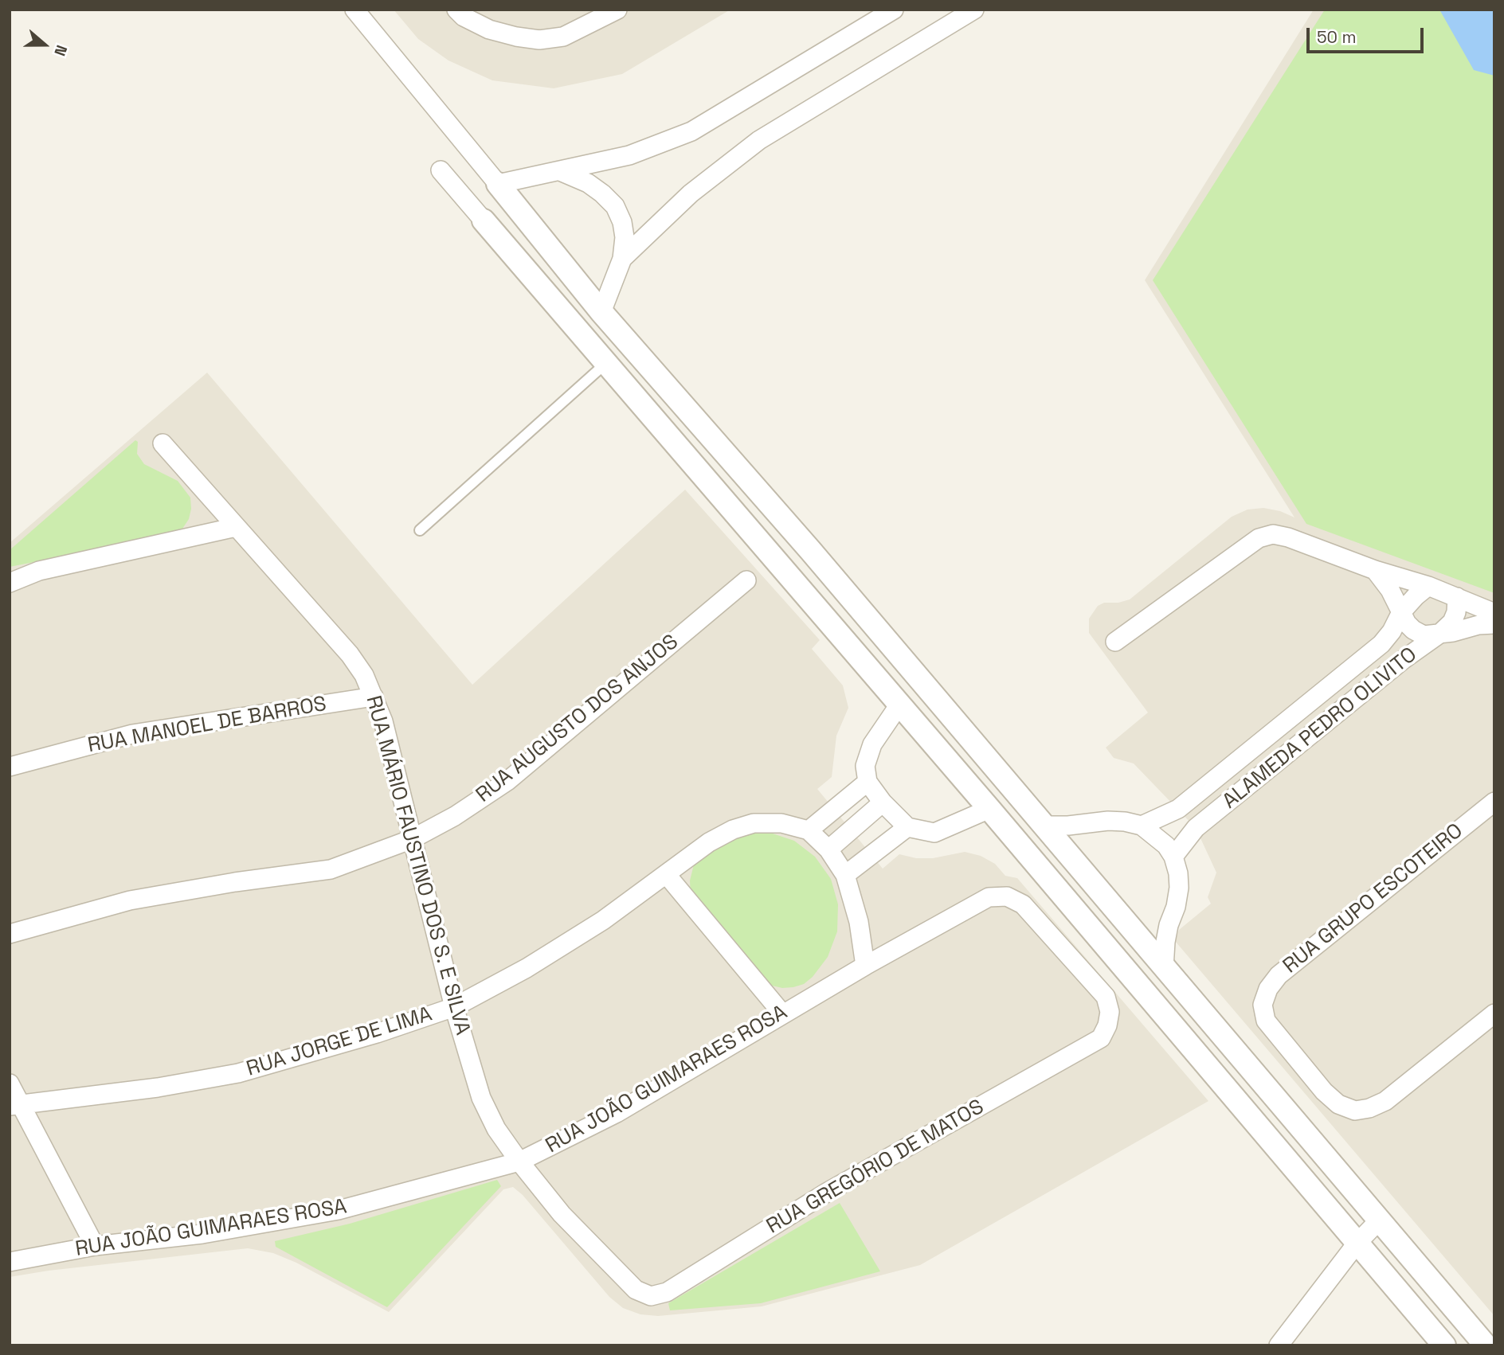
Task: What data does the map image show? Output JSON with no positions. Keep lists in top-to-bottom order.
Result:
{
  "streets": {
    "street": [
      "RUA AUGUSTO DOS ANJOS",
      "RUA MANOEL DE BARROS",
      "ALAMEDA PEDRO OLIVITO",
      "RUA MÁRIO FAUSTINO DOS S. E SILVA",
      "RUA GRUPO ESCOTEIRO",
      "RUA JORGE DE LIMA",
      "RUA JOÃO GUIMARAES ROSA",
      "RUA GREGÓRIO DE MATOS"
    ]
  },
  "crossings": [
    ["RUA AUGUSTO DOS ANJOS", "RUA MÁRIO FAUSTINO DOS S. E SILVA"],
    ["RUA MANOEL DE BARROS", "RUA MÁRIO FAUSTINO DOS S. E SILVA"],
    ["RUA MÁRIO FAUSTINO DOS S. E SILVA", "RUA JORGE DE LIMA"],
    ["RUA MÁRIO FAUSTINO DOS S. E SILVA", "RUA JOÃO GUIMARAES ROSA"],
    ["RUA MÁRIO FAUSTINO DOS S. E SILVA", "RUA GREGÓRIO DE MATOS"],
    ["RUA JOÃO GUIMARAES ROSA", "RUA GREGÓRIO DE MATOS"]
  ],
  "scale_bar": "50 m",
  "north": "right"
}
